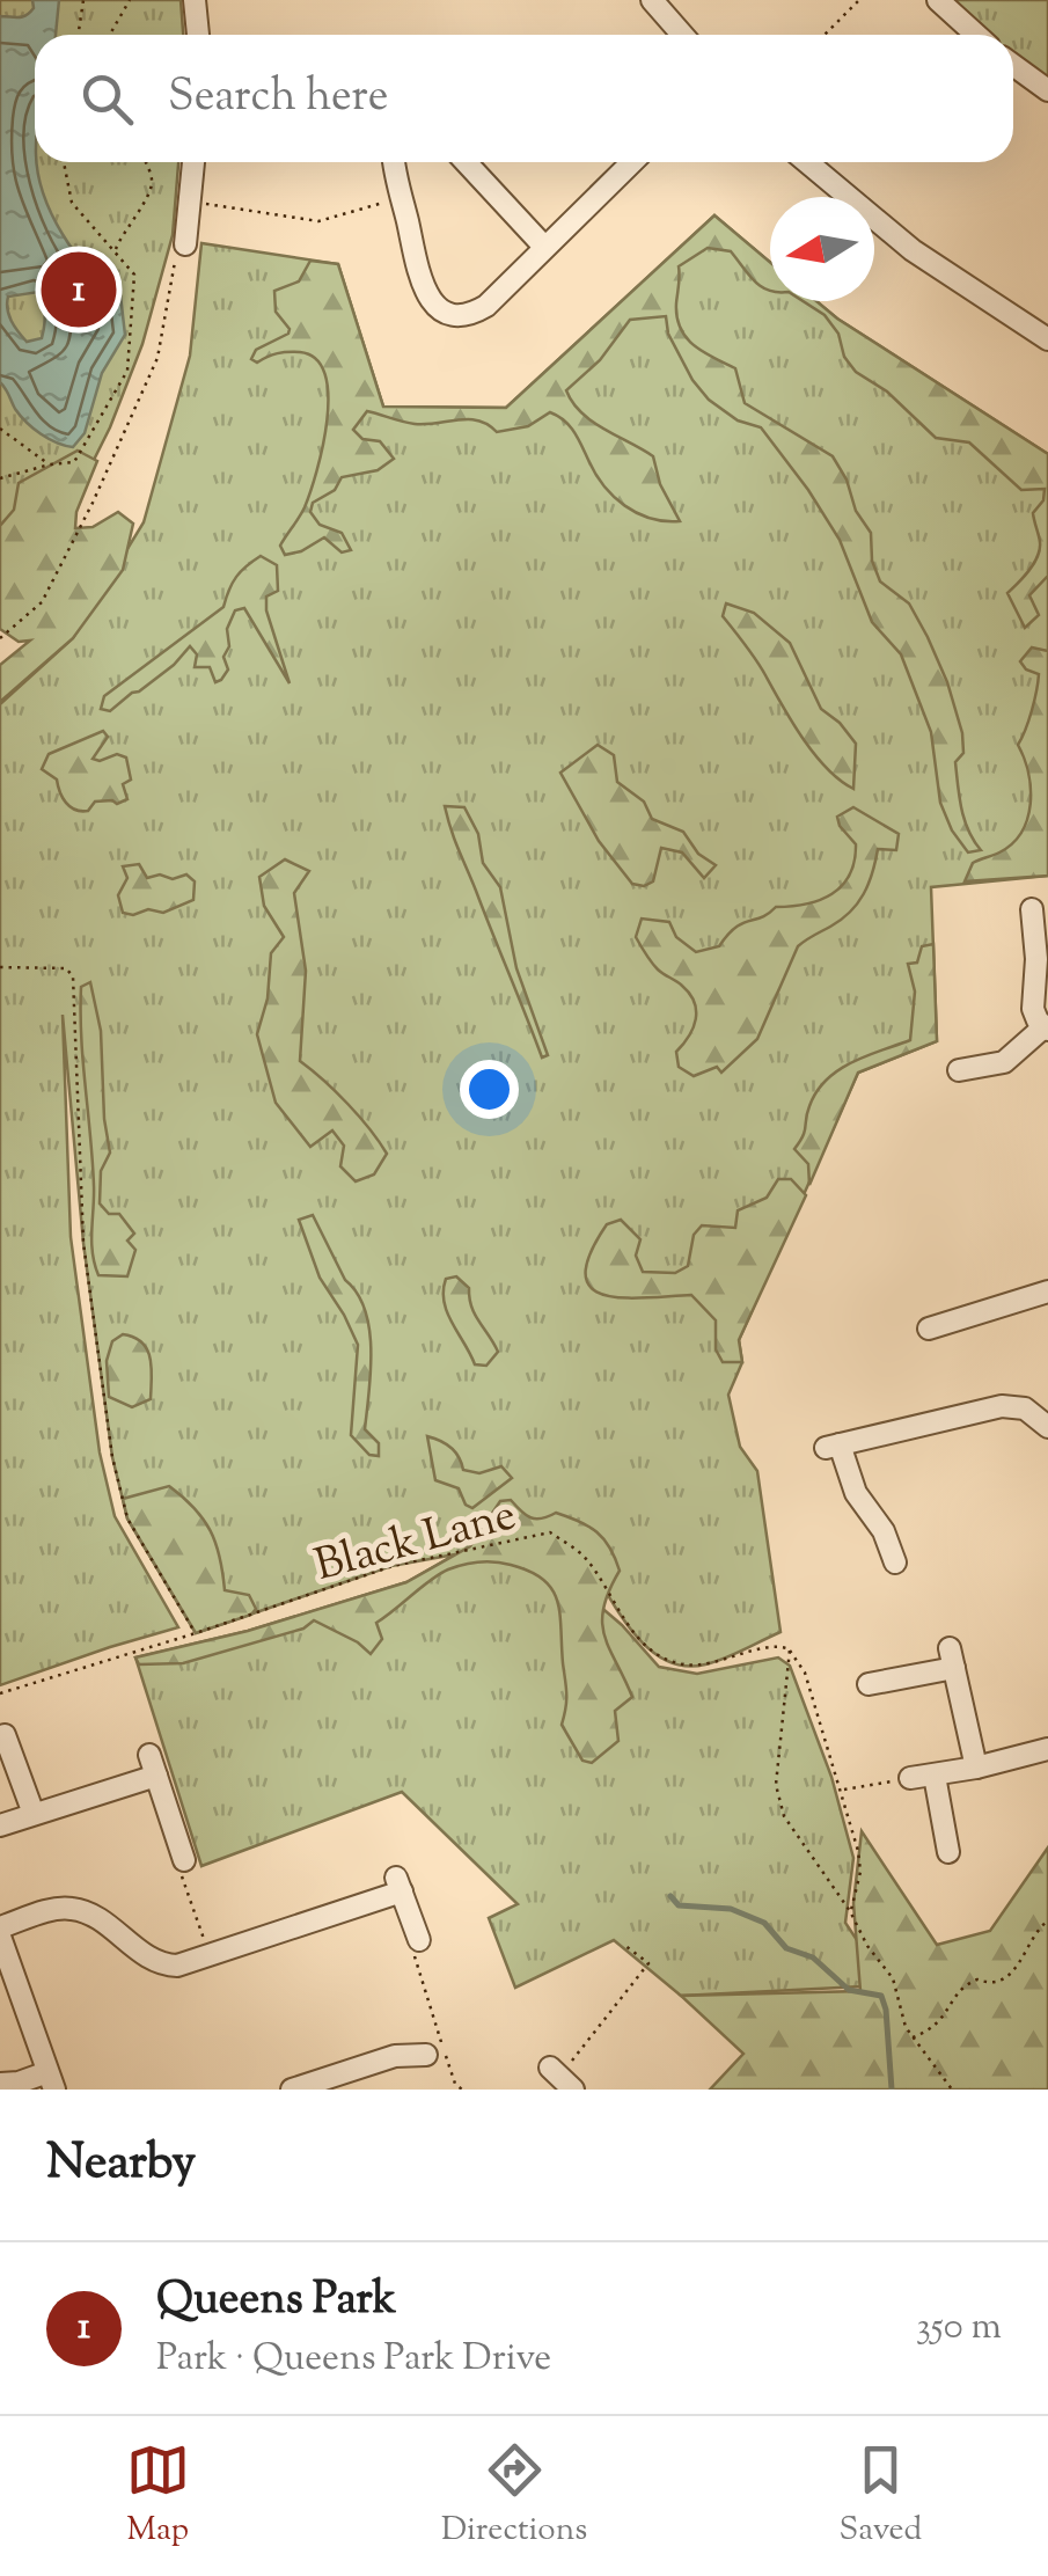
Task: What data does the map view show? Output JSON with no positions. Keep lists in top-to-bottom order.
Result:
{
  "streets": {
    "path": ["Black Lane"]
  },
  "north": "left",
  "page": {
    "search": "Search here",
    "pins": "1",
    "heading": "Nearby",
    "list": [
      {
        "mark": "1",
        "name": "Queens Park",
        "note": "Park · Queens Park Drive",
        "value": "350 m"
      }
    ],
    "nav": ["Map", "Directions", "Saved"]
  }
}
